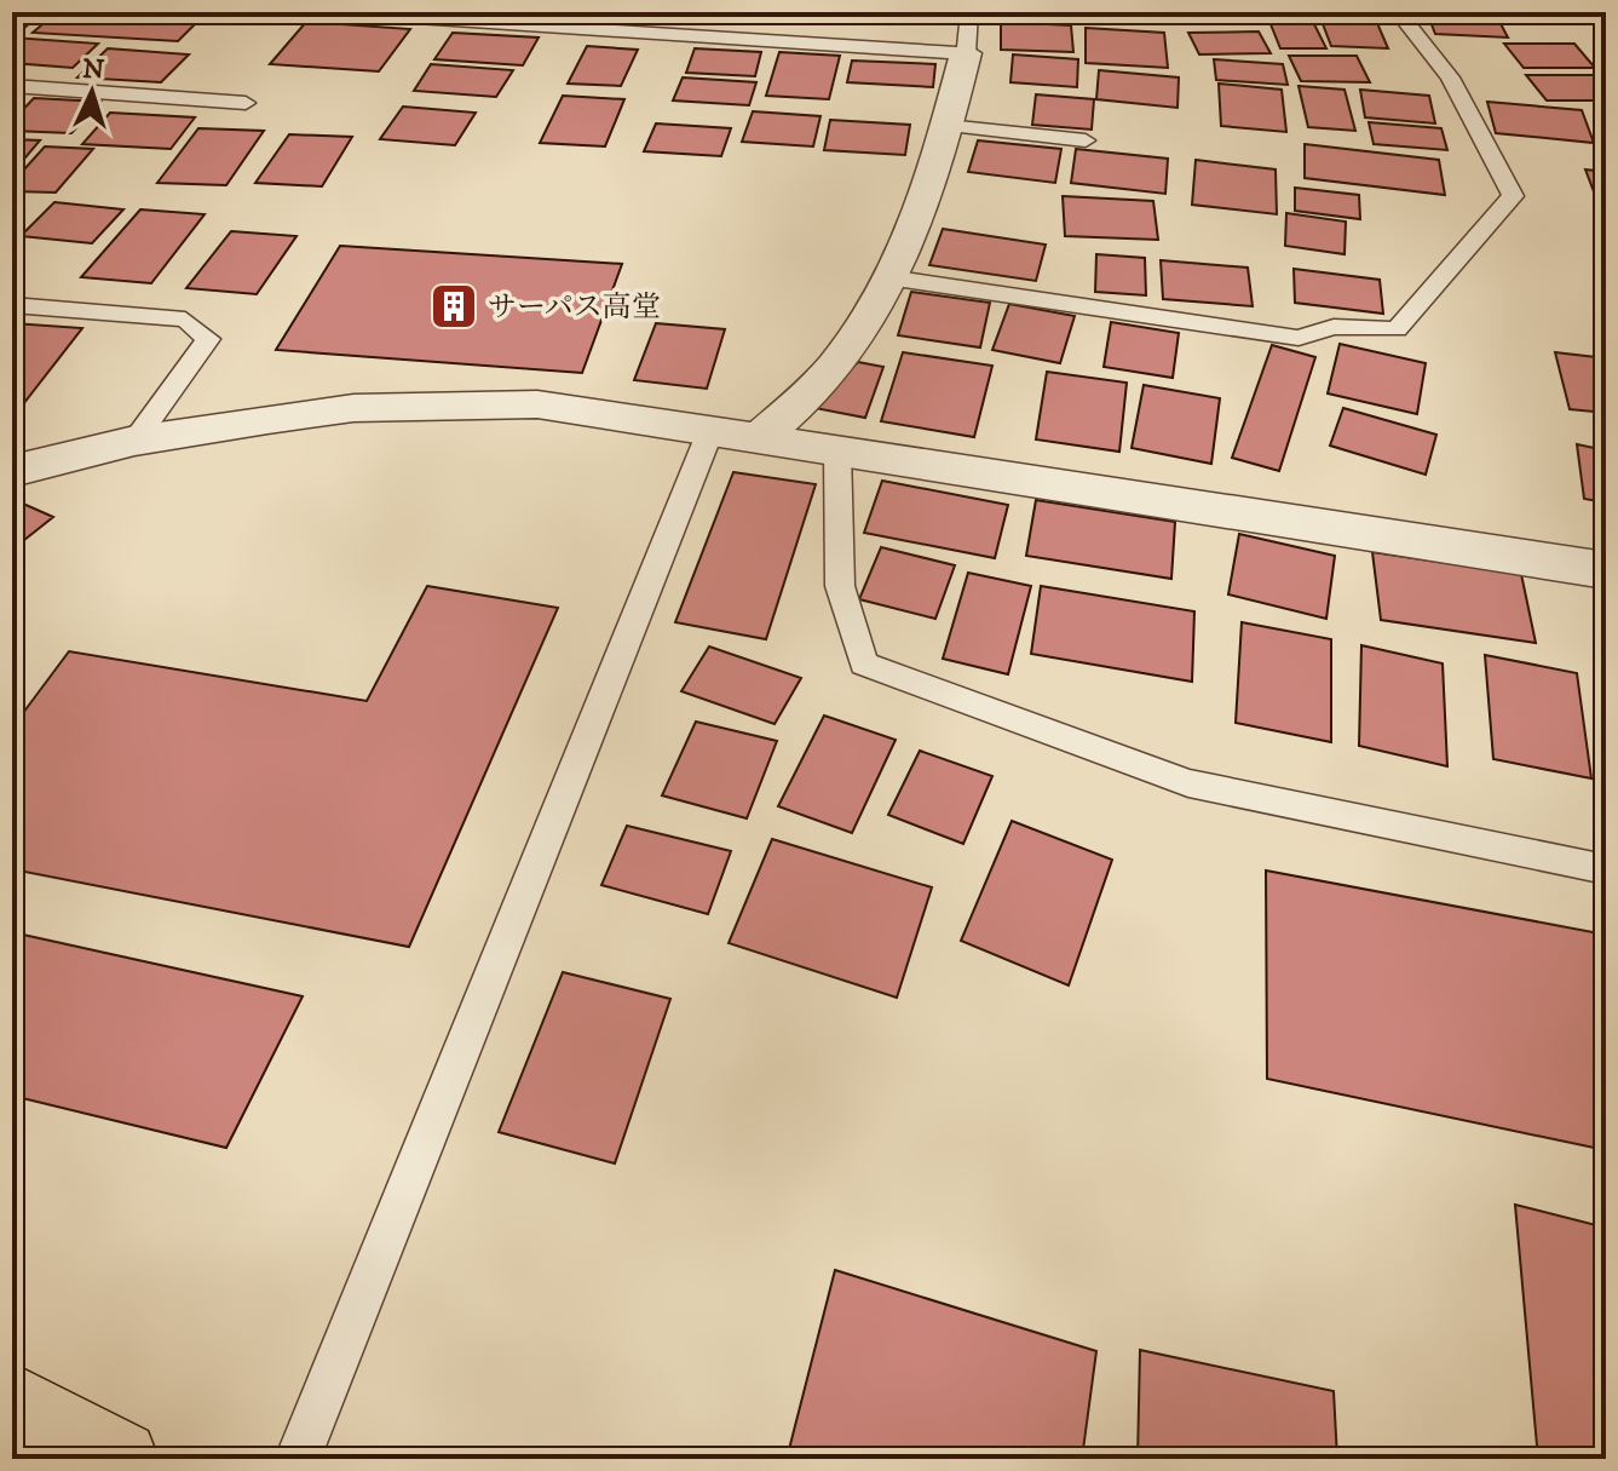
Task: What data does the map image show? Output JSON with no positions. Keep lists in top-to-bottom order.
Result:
{
  "places": {
    "building": ["サーパス高堂"]
  },
  "north": "top"
}
